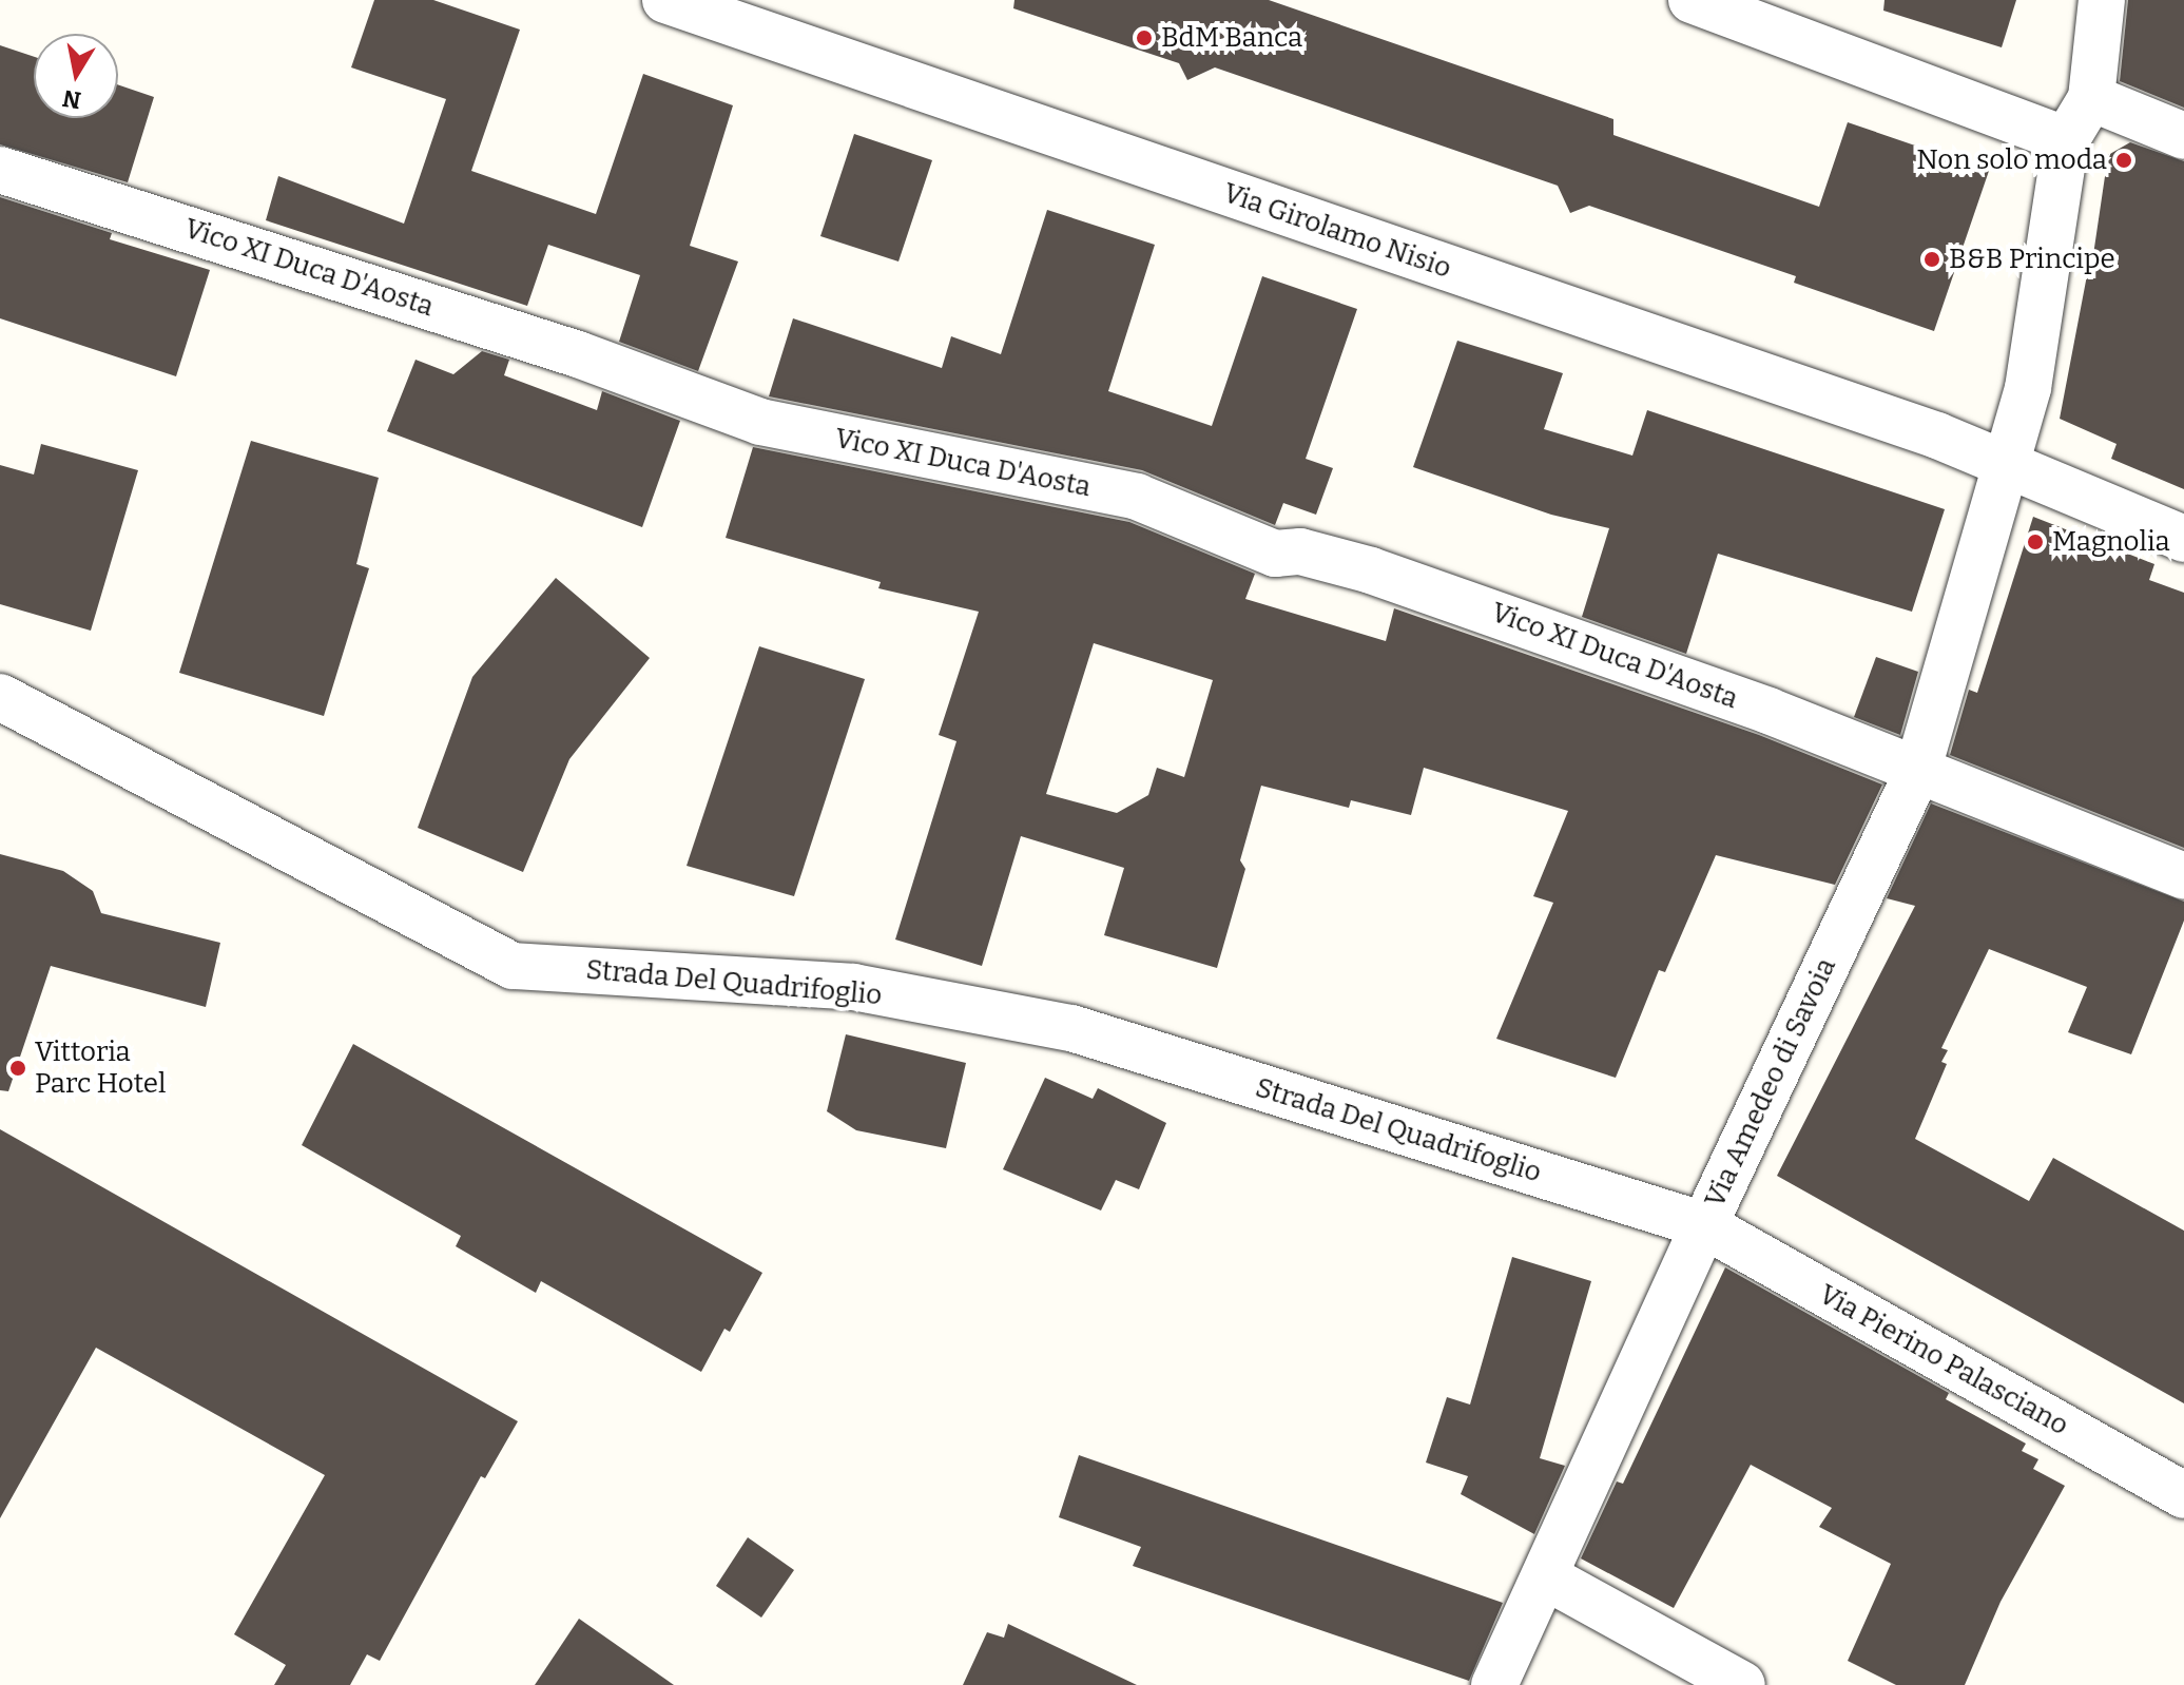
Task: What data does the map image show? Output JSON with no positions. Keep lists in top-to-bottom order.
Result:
{
  "streets": {
    "street": [
      "Via Girolamo Nisio",
      "Vico XI Duca D'Aosta",
      "Strada Del Quadrifoglio",
      "Via Amedeo di Savoia",
      "Via Pierino Palasciano"
    ]
  },
  "crossings": [
    ["Via Girolamo Nisio", "Via Amedeo di Savoia"],
    ["Vico XI Duca D'Aosta", "Via Amedeo di Savoia"],
    ["Strada Del Quadrifoglio", "Via Amedeo di Savoia"],
    ["Strada Del Quadrifoglio", "Via Pierino Palasciano"],
    ["Via Amedeo di Savoia", "Via Pierino Palasciano"]
  ],
  "places": [
    "BdM Banca",
    "Non solo moda",
    "B&B Principe",
    "Magnolia",
    "Vittoria Parc Hotel"
  ],
  "north": "bottom"
}
